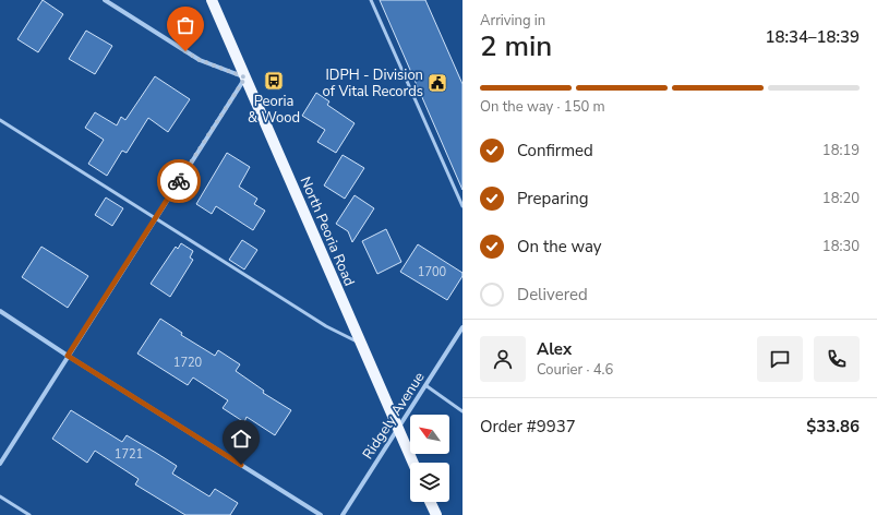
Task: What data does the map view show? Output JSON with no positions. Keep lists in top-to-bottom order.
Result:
{
  "streets": {
    "main road": ["North Peoria Road"],
    "street": ["Ridgely Avenue"]
  },
  "crossings": [
    ["North Peoria Road", "Ridgely Avenue"]
  ],
  "places": {
    "bus stop": ["Peoria & Wood"],
    "public building": ["IDPH - Division of Vital Records"]
  },
  "house_numbers": ["1700", "1720", "1721"],
  "north": "top left",
  "page": {
    "heading": ["2 min", "Arriving in", "18:34–18:39"],
    "panel": [
      "Alex",
      "Courier · 4.6",
      "Order #9937",
      "$33.86"
    ],
    "bar": "On the way · 150 m",
    "list": [
      ["Confirmed", "18:19"],
      ["Preparing", "18:20"],
      ["On the way", "18:30"],
      "Delivered"
    ]
  }
}
